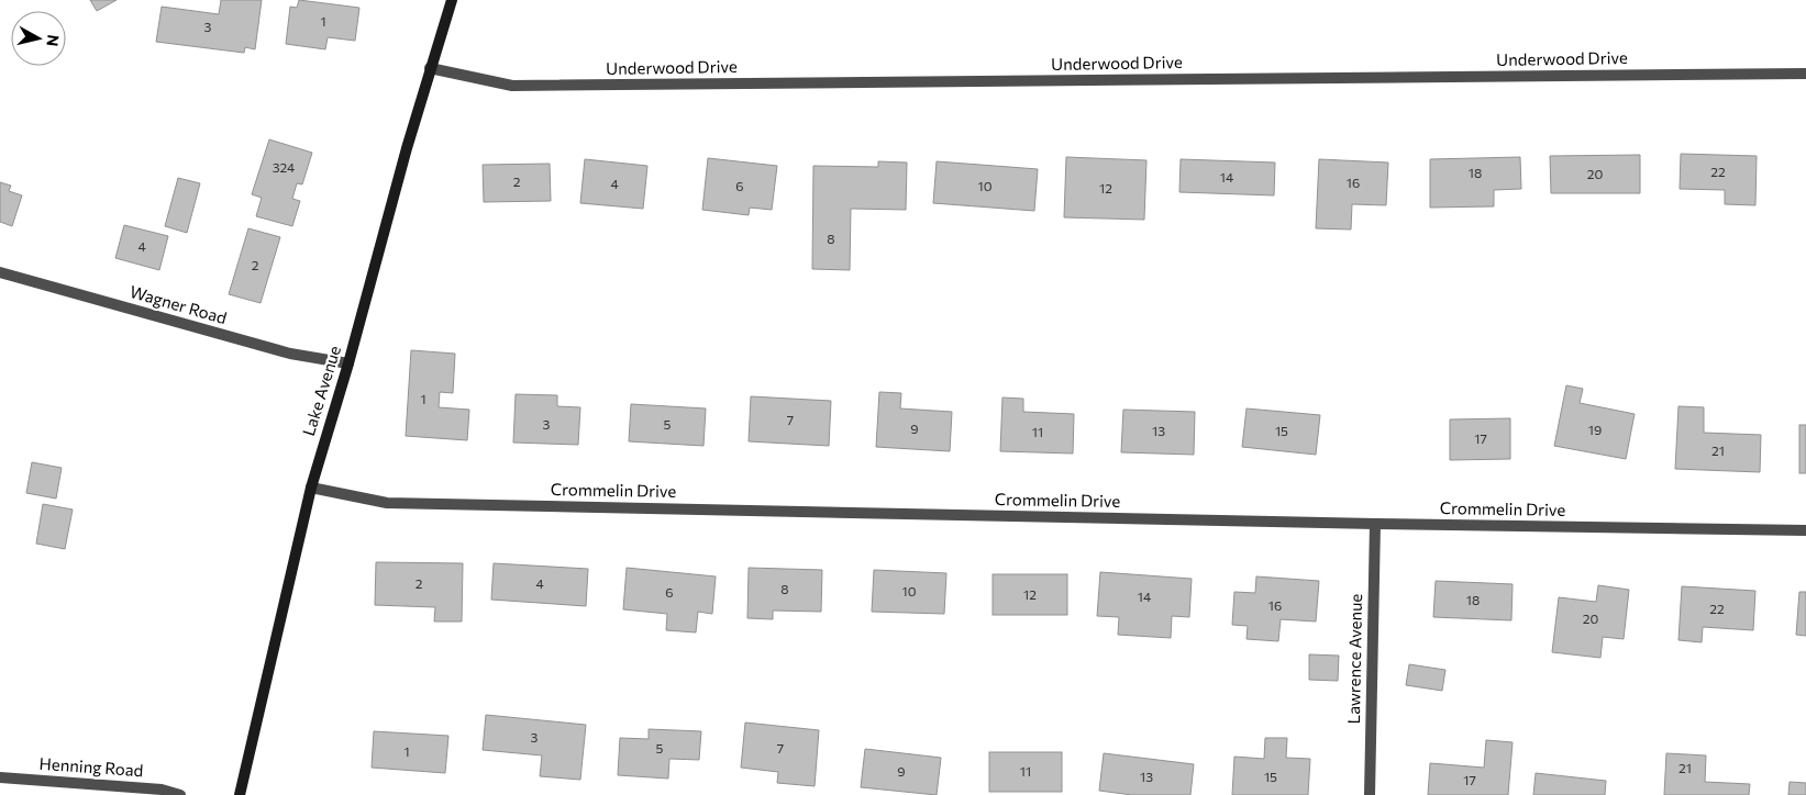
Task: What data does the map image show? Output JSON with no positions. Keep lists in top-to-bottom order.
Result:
{
  "streets": {
    "main road": ["Lake Avenue"],
    "street": [
      "Underwood Drive",
      "Wagner Road",
      "Crommelin Drive",
      "Lawrence Avenue",
      "Henning Road"
    ]
  },
  "crossings": [
    ["Underwood Drive", "Lake Avenue"],
    ["Wagner Road", "Lake Avenue"],
    ["Lake Avenue", "Crommelin Drive"],
    ["Crommelin Drive", "Lawrence Avenue"]
  ],
  "house_numbers": [
    "1",
    "3",
    "324",
    "22",
    "18",
    "20",
    "14",
    "2",
    "16",
    "4",
    "6",
    "10",
    "12",
    "8",
    "4",
    "2",
    "1",
    "7",
    "3",
    "5",
    "9",
    "19",
    "13",
    "15",
    "11",
    "17",
    "21",
    "2",
    "4",
    "8",
    "10",
    "6",
    "12",
    "14",
    "18",
    "16",
    "22",
    "20",
    "3",
    "5",
    "7",
    "1",
    "21",
    "9",
    "11",
    "13",
    "15",
    "17"
  ],
  "north": "right"
}
